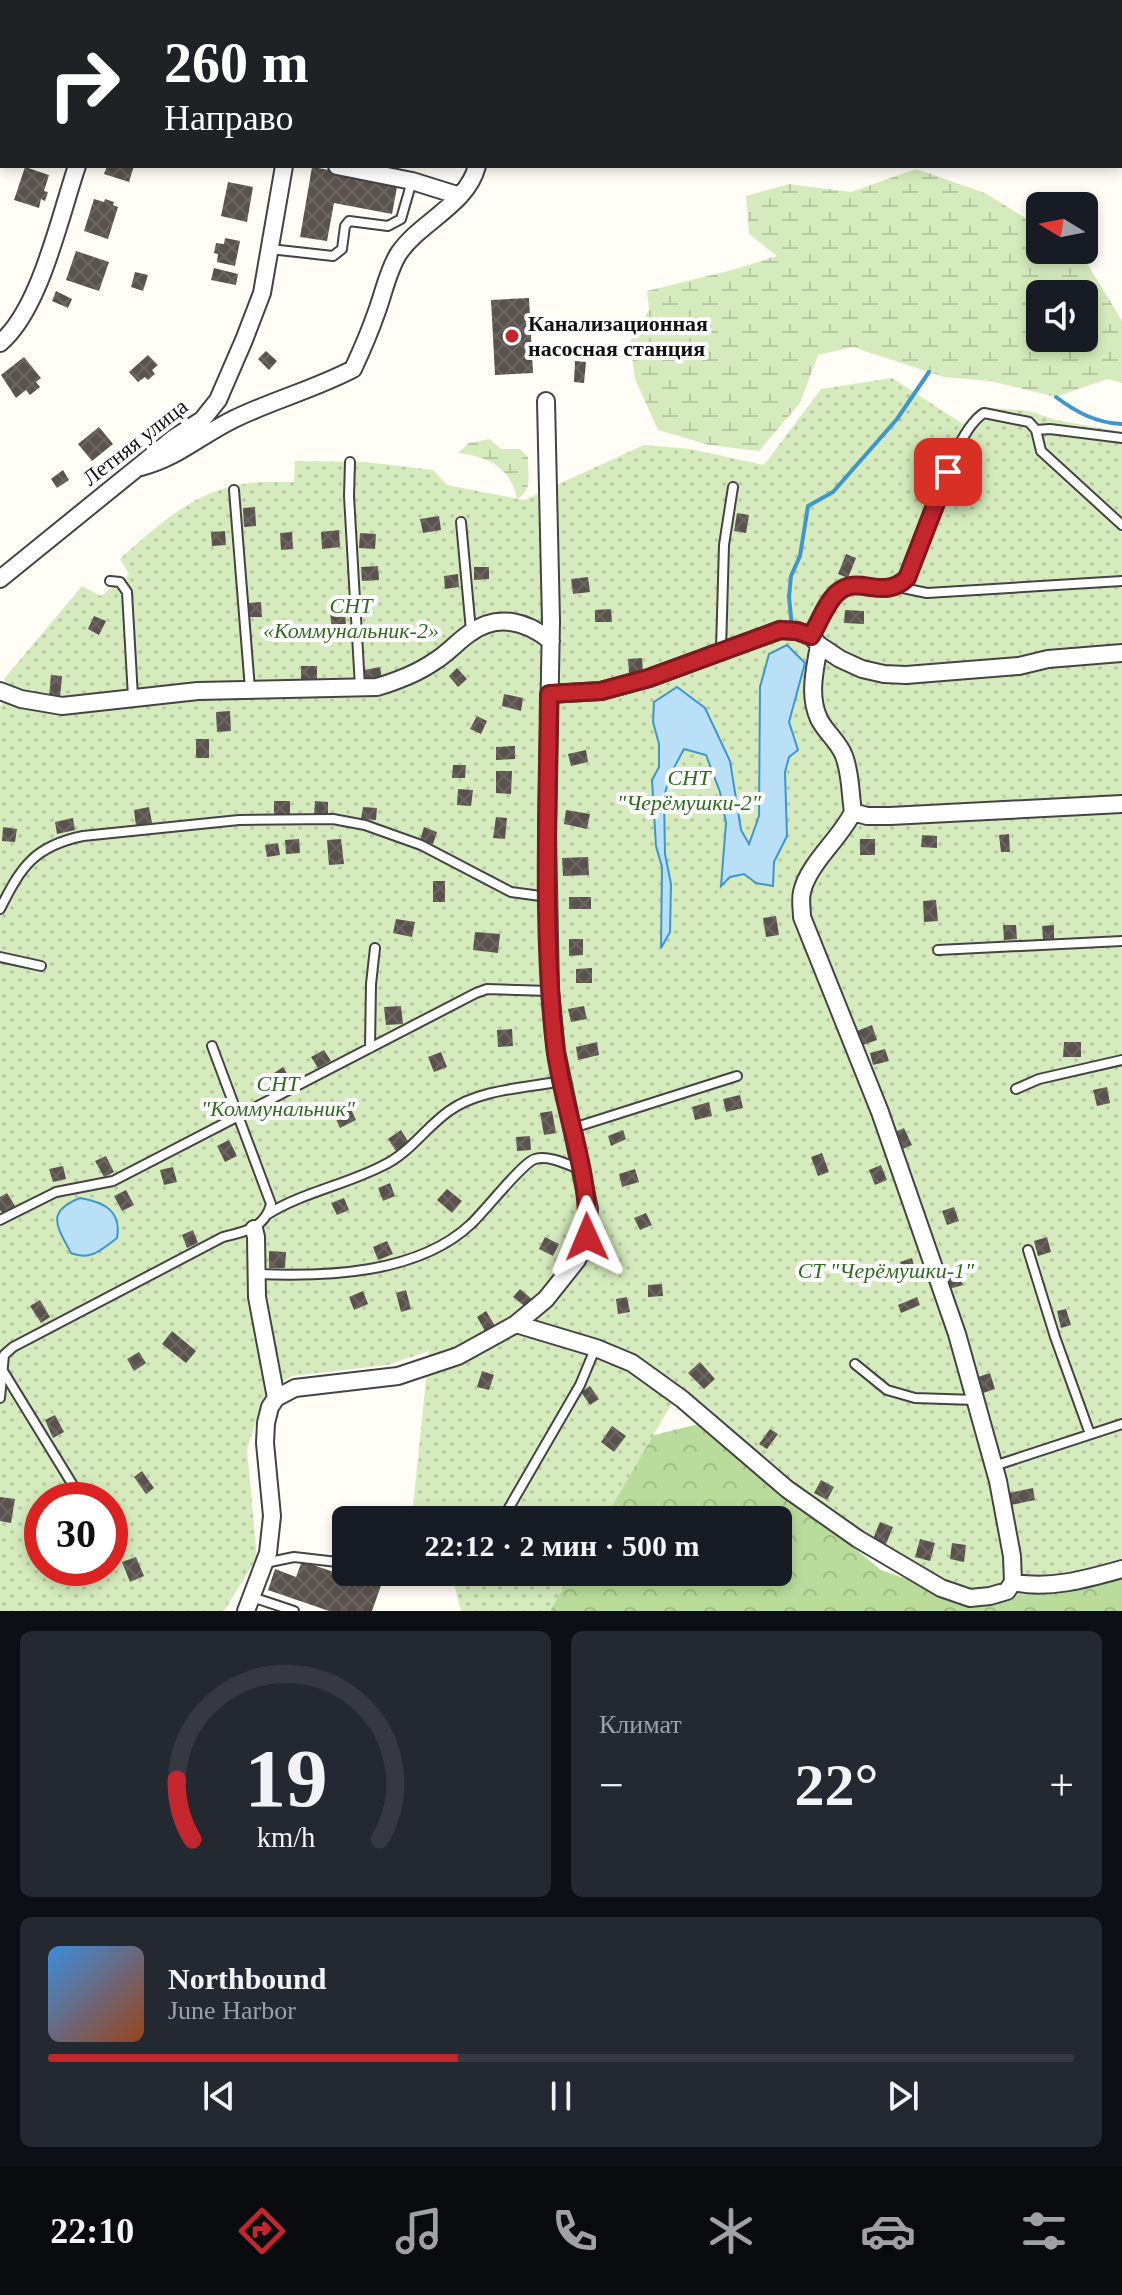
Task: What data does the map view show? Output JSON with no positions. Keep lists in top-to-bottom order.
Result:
{
  "streets": {
    "street": ["Летняя улица"]
  },
  "parks": [
    "СНТ «Коммунальник-2»",
    "СНТ \"Черёмушки-2\"",
    "СНТ \"Коммунальник\"",
    "СТ \"Черёмушки-1\""
  ],
  "places": ["Канализационная насосная станция"],
  "north": "left",
  "page": {
    "turn": ["260 m", "Направо"],
    "limit": "30",
    "trip": "22:12 · 2 мин · 500 m",
    "tile": "Климат",
    "heat": ["−", "22°", "+"],
    "song": ["Northbound", "June Harbor"],
    "tabs": "22:10",
    "gauge": ["19", "km/h"]
  }
}
